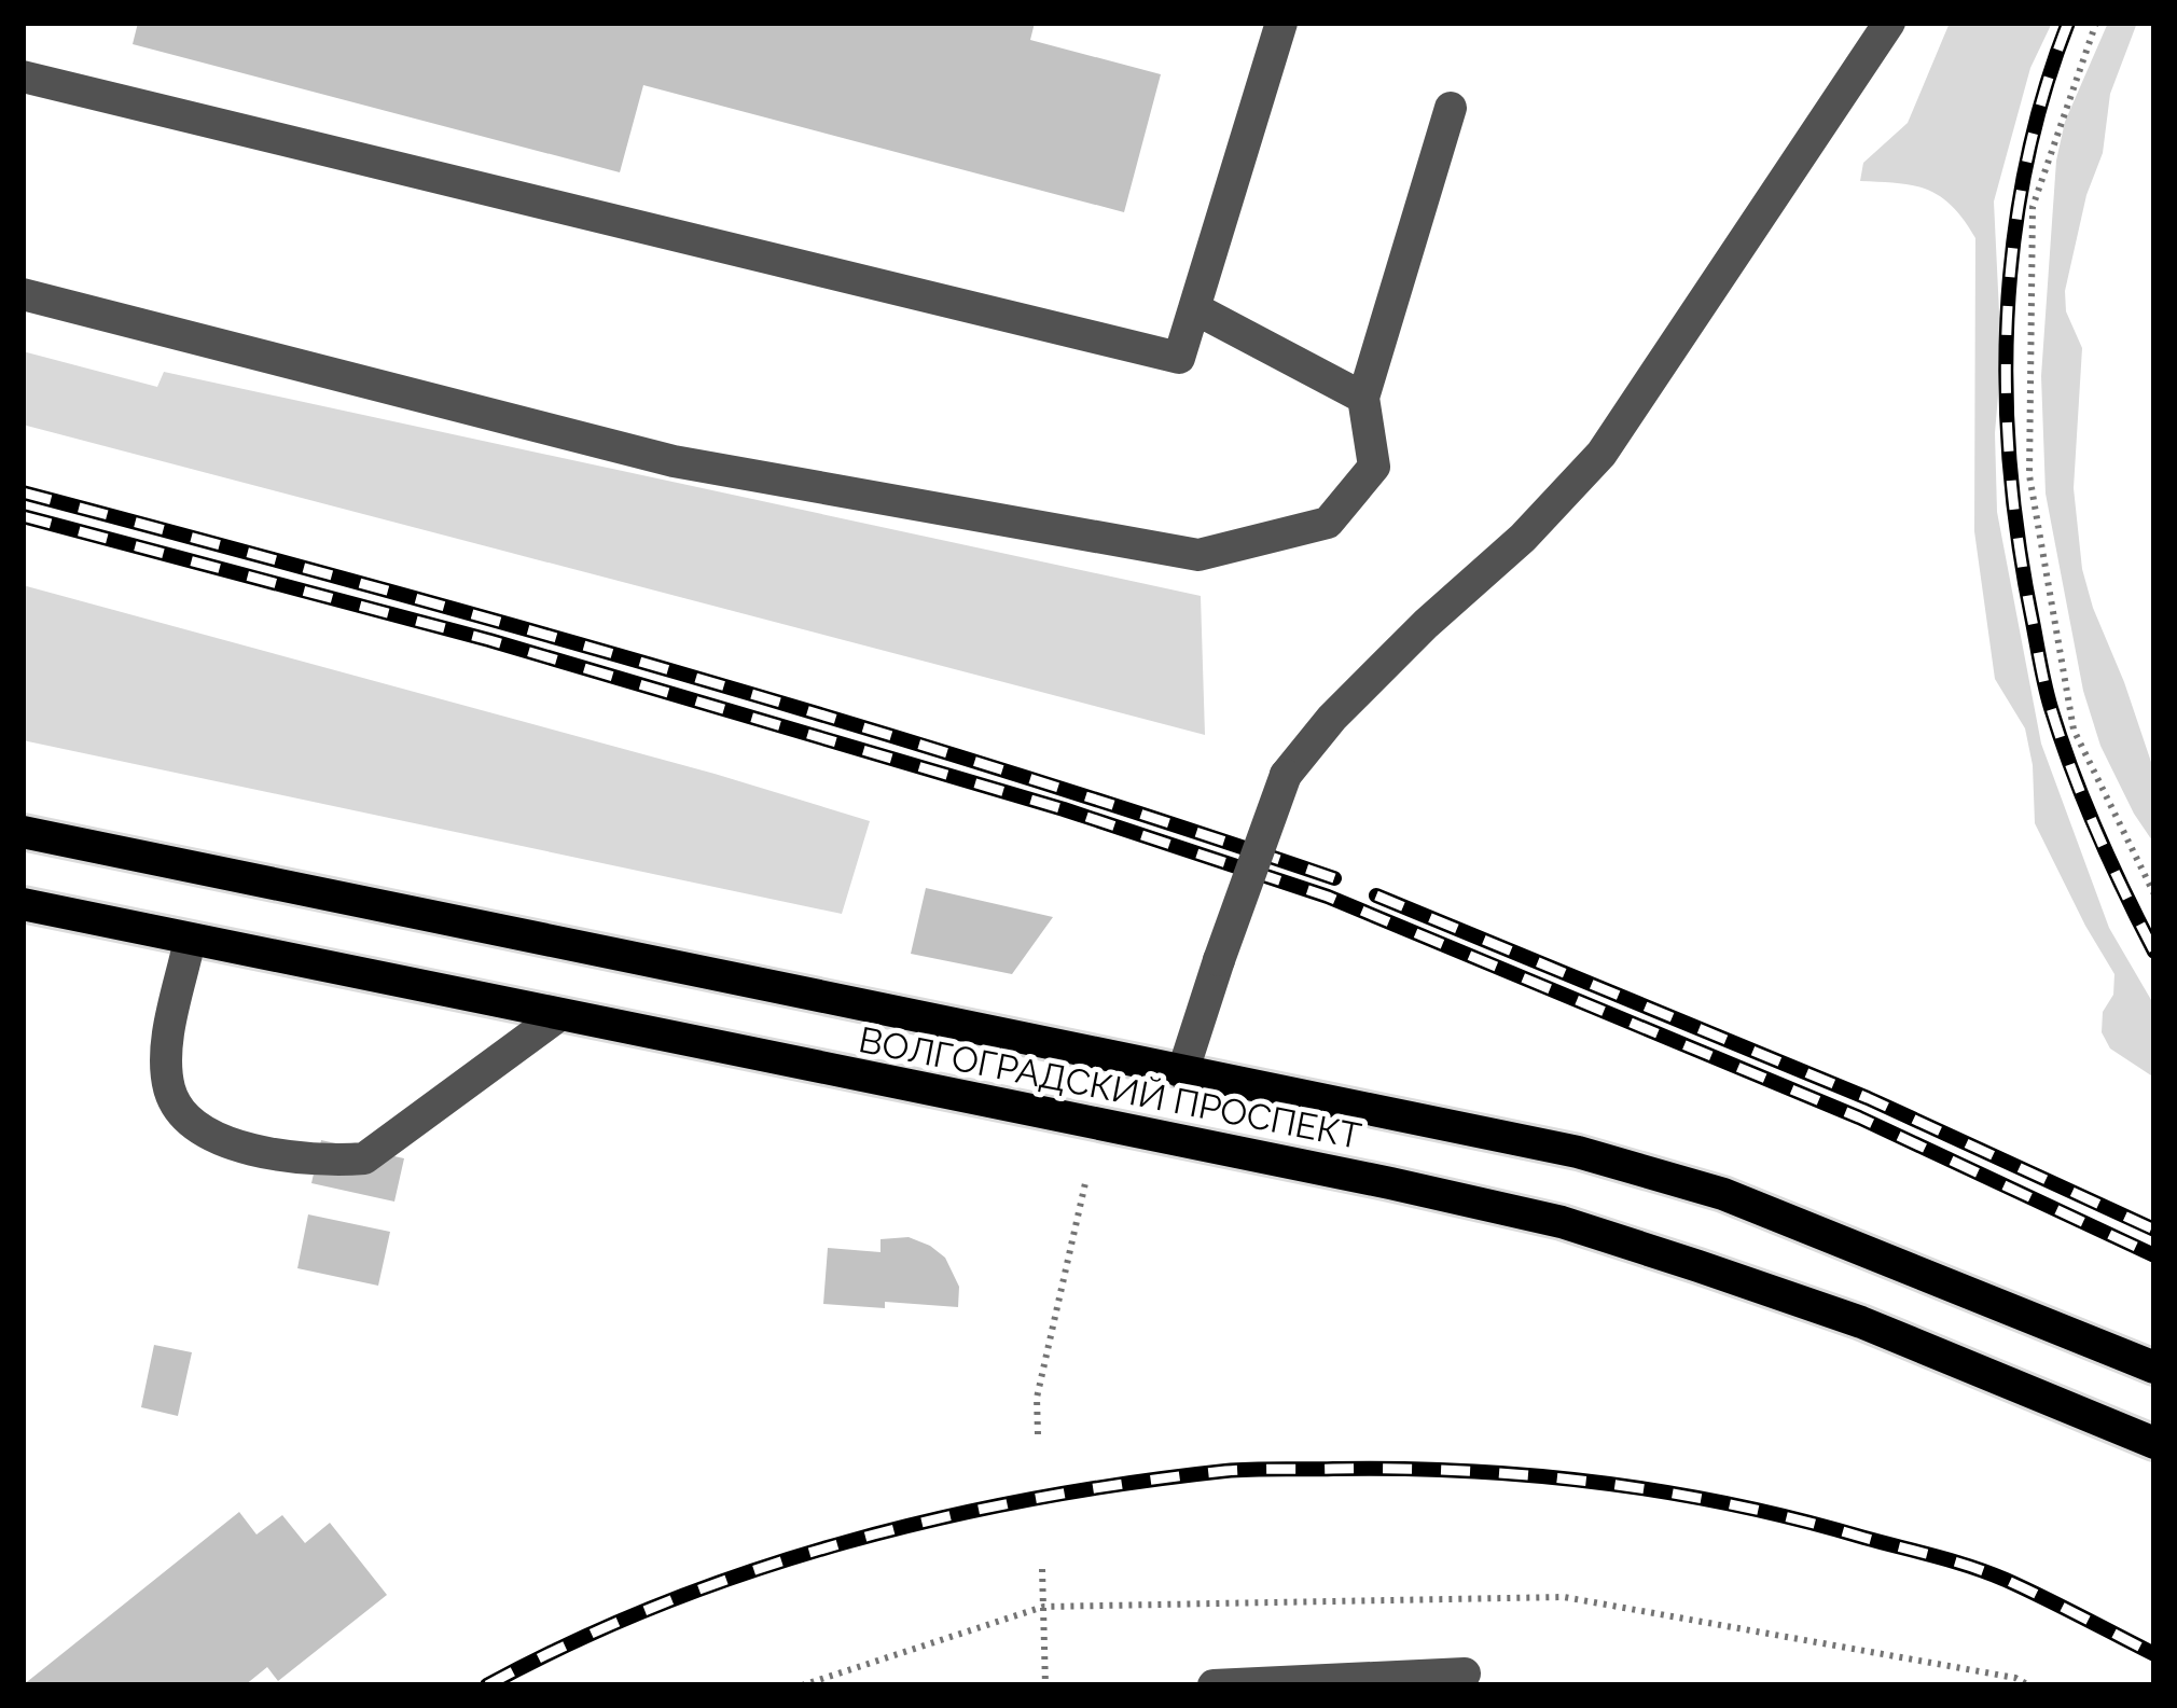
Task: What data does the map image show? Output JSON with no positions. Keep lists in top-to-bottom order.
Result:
{
  "streets": {
    "main road": ["ВОЛГОГРАДСКИЙ ПРОСПЕКТ"]
  }
}
